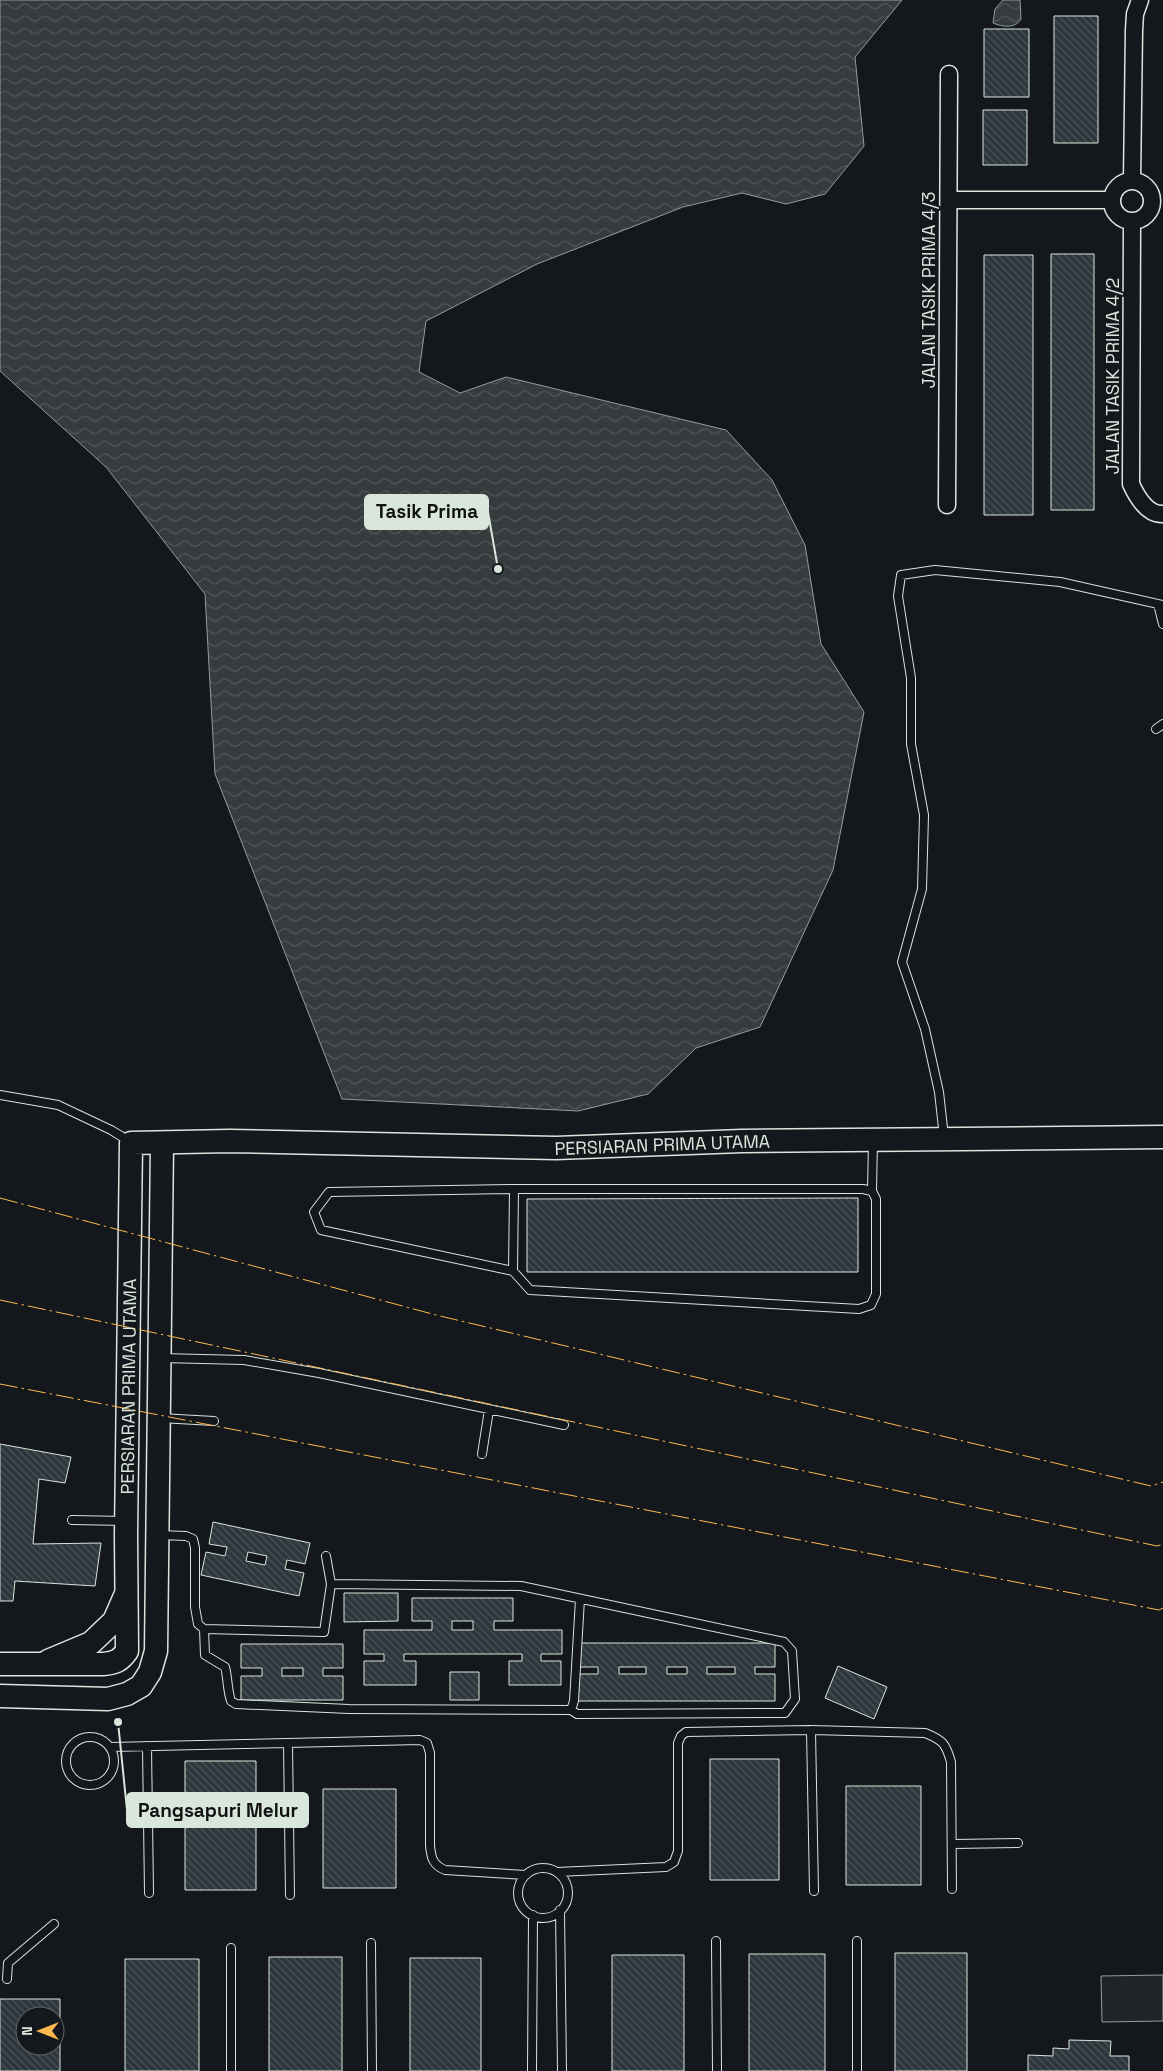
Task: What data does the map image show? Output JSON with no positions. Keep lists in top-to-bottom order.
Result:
{
  "streets": {
    "main road": ["PERSIARAN PRIMA UTAMA"],
    "street": ["JALAN TASIK PRIMA 4/3", "JALAN TASIK PRIMA 4/2"]
  },
  "places": ["Tasik Prima", "Pangsapuri Melur"],
  "north": "left"
}
